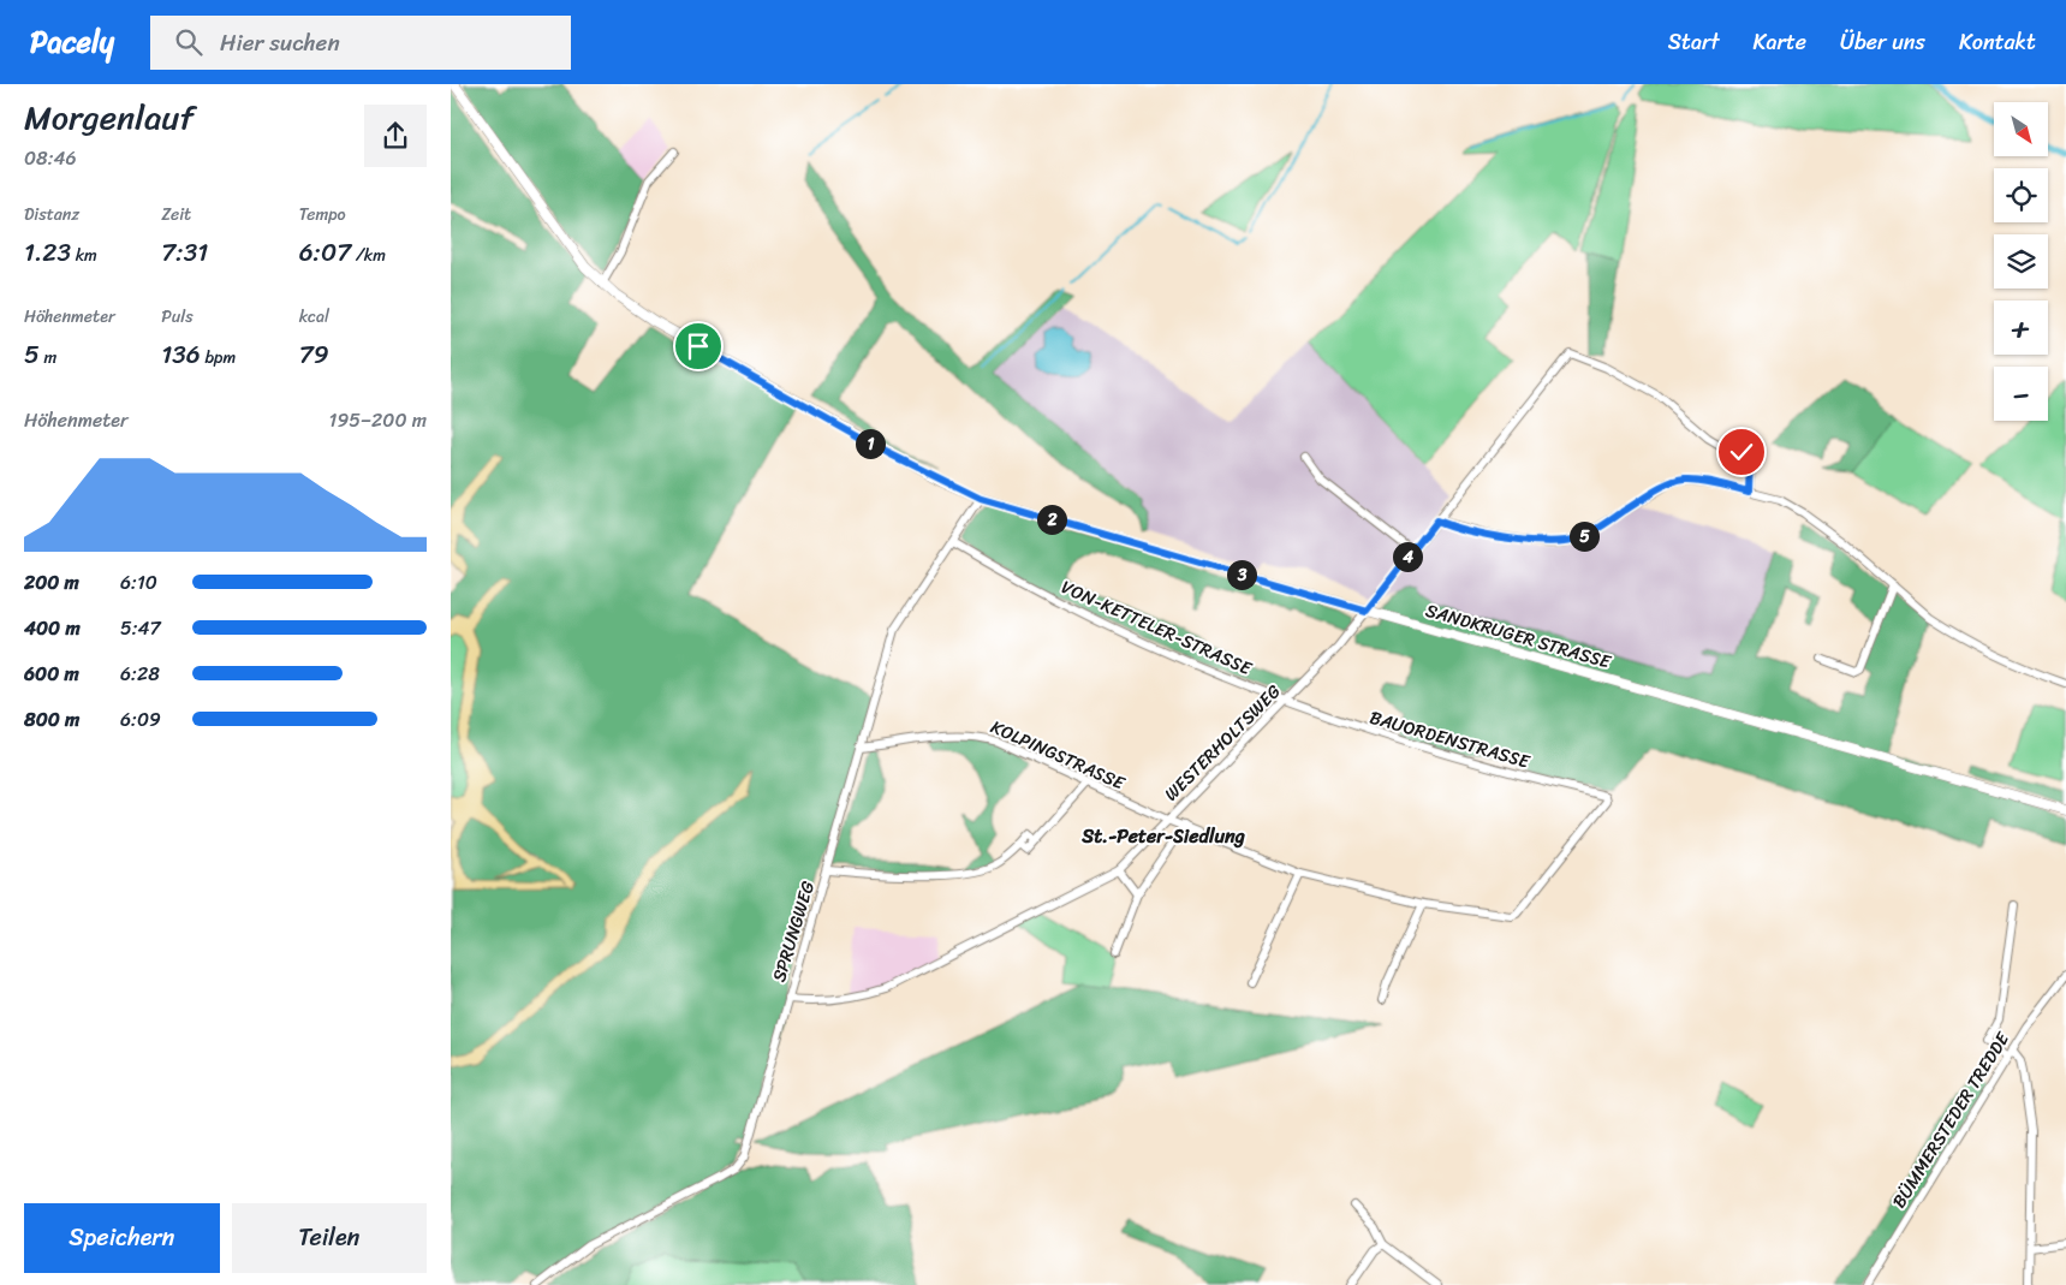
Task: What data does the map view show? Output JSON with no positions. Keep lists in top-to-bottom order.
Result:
{
  "streets": {
    "street": [
      "VON-KETTELER-STRASSE",
      "SANDKRUGER STRASSE",
      "BAUORDENSTRASSE",
      "WESTERHOLTSWEG",
      "KOLPINGSTRASSE",
      "SPRUNGWEG",
      "BÜMMERSTEDER TREDDE"
    ]
  },
  "crossings": [
    ["VON-KETTELER-STRASSE", "BAUORDENSTRASSE"],
    ["VON-KETTELER-STRASSE", "WESTERHOLTSWEG"],
    ["VON-KETTELER-STRASSE", "SPRUNGWEG"],
    ["SANDKRUGER STRASSE", "WESTERHOLTSWEG"],
    ["SANDKRUGER STRASSE", "SPRUNGWEG"],
    ["BAUORDENSTRASSE", "WESTERHOLTSWEG"],
    ["BAUORDENSTRASSE", "KOLPINGSTRASSE"],
    ["WESTERHOLTSWEG", "KOLPINGSTRASSE"],
    ["WESTERHOLTSWEG", "SPRUNGWEG"],
    ["KOLPINGSTRASSE", "SPRUNGWEG"]
  ],
  "districts": ["St.-Peter-Siedlung"],
  "north": "bottom right",
  "page": {
    "header": "Pacely",
    "search": "Hier suchen",
    "nav": [
      "Start",
      "Karte",
      "Über uns",
      "Kontakt"
    ],
    "heading": ["Morgenlauf", "08:46"],
    "map_buttons": ["+", "−"],
    "stats": [
      ["Distanz", "1.23 km"],
      ["Zeit", "7:31"],
      ["Tempo", "6:07 /km"],
      ["Höhenmeter", "5 m"],
      ["Puls", "136 bpm"],
      ["kcal", "79"]
    ],
    "chart": ["Höhenmeter", "195–200 m"],
    "pins": [
      "1",
      "2",
      "5",
      "4",
      "3"
    ],
    "list": [
      {
        "name": "200 m",
        "note": "6:10"
      },
      {
        "name": "400 m",
        "note": "5:47"
      },
      {
        "name": "600 m",
        "note": "6:28"
      },
      {
        "name": "800 m",
        "note": "6:09"
      }
    ],
    "buttons": ["Speichern", "Teilen"]
  }
}
